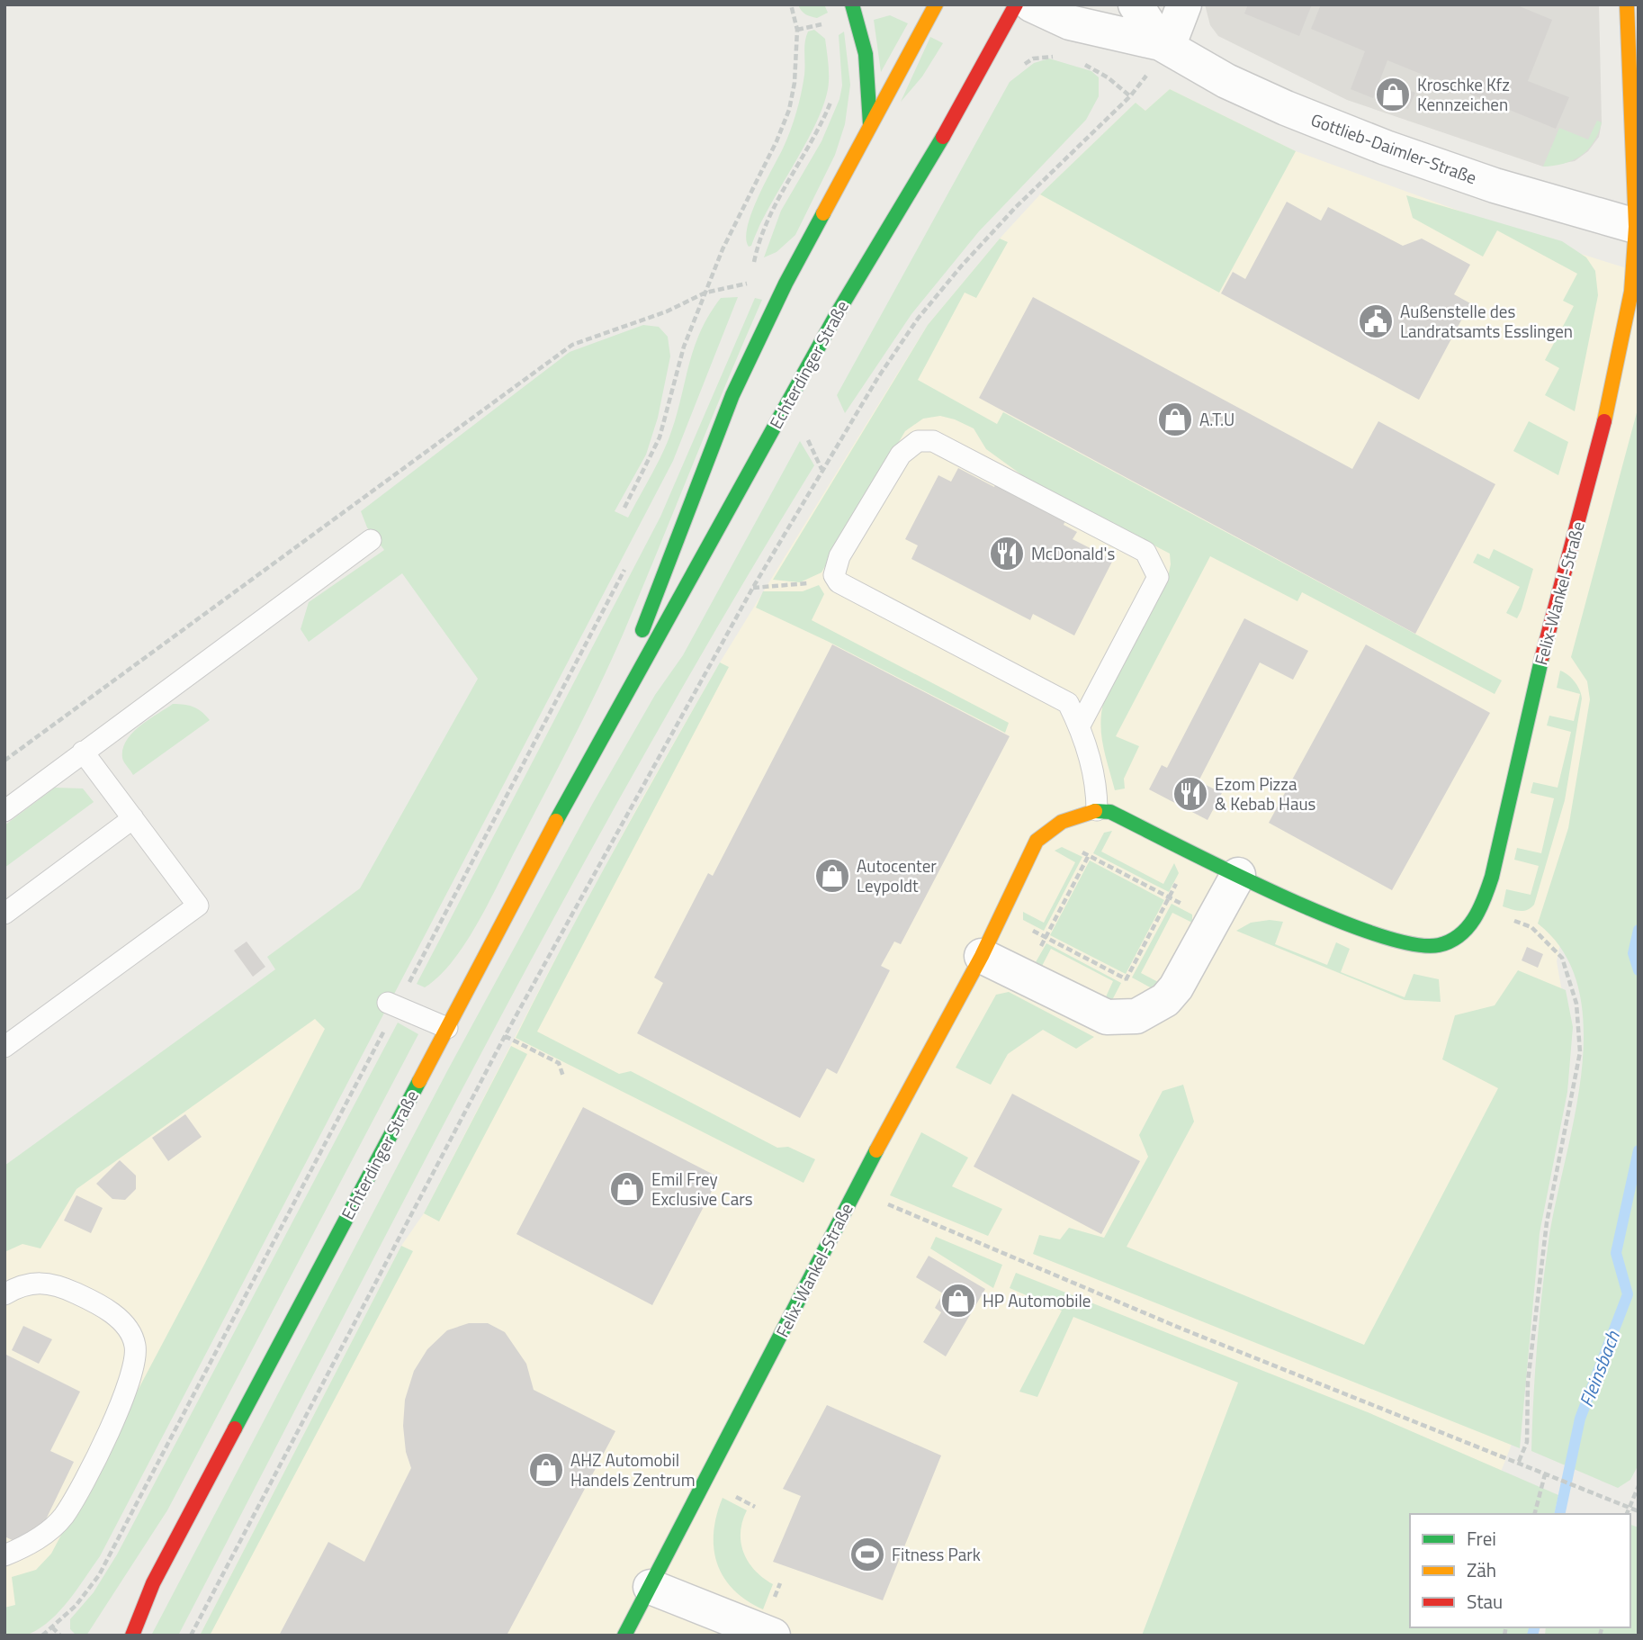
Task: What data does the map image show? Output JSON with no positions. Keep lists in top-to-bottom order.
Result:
{
  "streets": {
    "main road": ["Echterdinger Straße", "Felix-Wankel-Straße"],
    "street": ["Gottlieb-Daimler-Straße"]
  },
  "crossings": [
    ["Gottlieb-Daimler-Straße", "Felix-Wankel-Straße"]
  ],
  "water": ["Fleinsbach"],
  "places": {
    "shop": [
      "Kroschke Kfz Kennzeichen",
      "A.T.U",
      "Autocenter Leypoldt",
      "Emil Frey Exclusive Cars",
      "HP Automobile",
      "AHZ Automobil Handels Zentrum"
    ],
    "public building": ["Außenstelle des Landratsamts Esslingen"],
    "restaurant": ["McDonald's", "Ezom Pizza & Kebab Haus"],
    "sports": ["Fitness Park"]
  },
  "legend": ["Frei", "Zäh", "Stau"]
}
